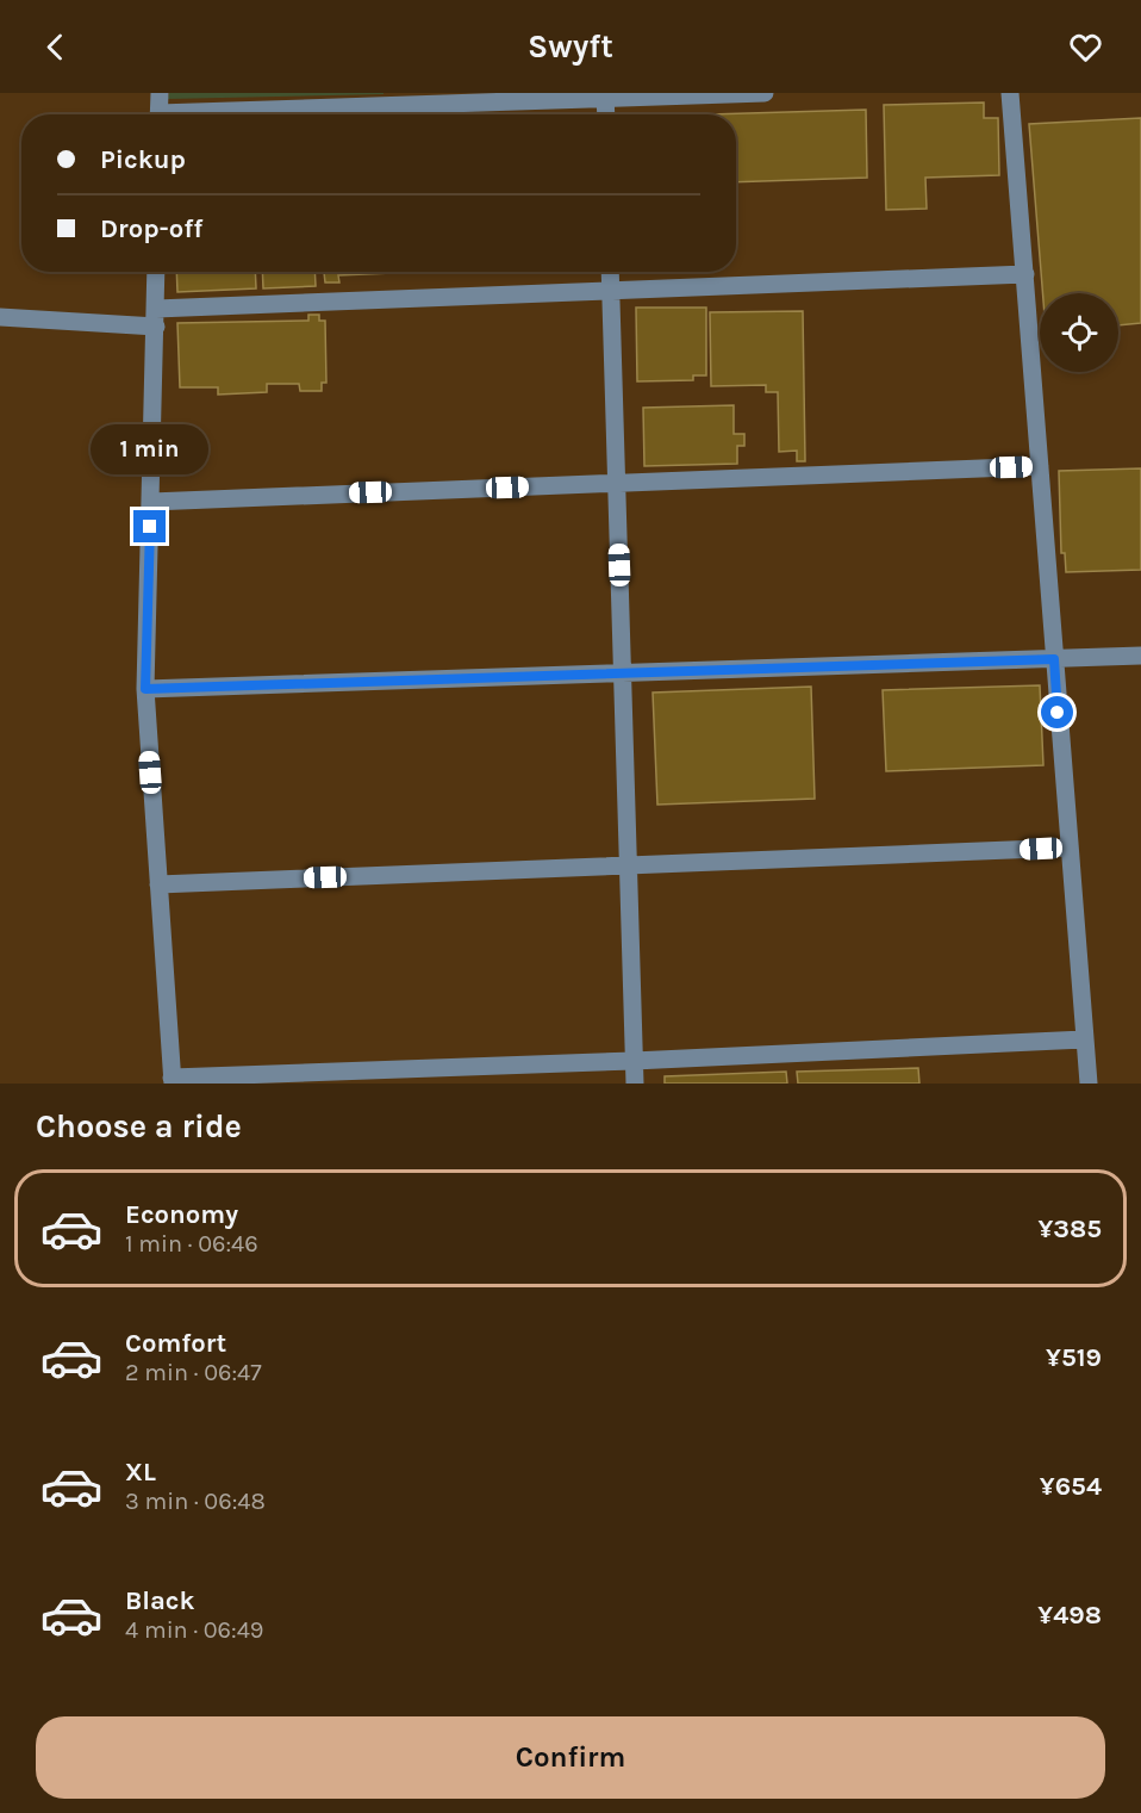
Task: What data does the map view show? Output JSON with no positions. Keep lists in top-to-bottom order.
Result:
{
  "page": {
    "header": "Swyft",
    "banner": ["Pickup", "Drop-off"],
    "bubble": "1 min",
    "heading": "Choose a ride",
    "list": [
      {
        "name": "Economy",
        "note": "1 min · 06:46",
        "value": "¥385"
      },
      {
        "name": "Comfort",
        "note": "2 min · 06:47",
        "value": "¥519"
      },
      {
        "name": "XL",
        "note": "3 min · 06:48",
        "value": "¥654"
      },
      {
        "name": "Black",
        "note": "4 min · 06:49",
        "value": "¥498"
      }
    ],
    "buttons": "Confirm"
  }
}
